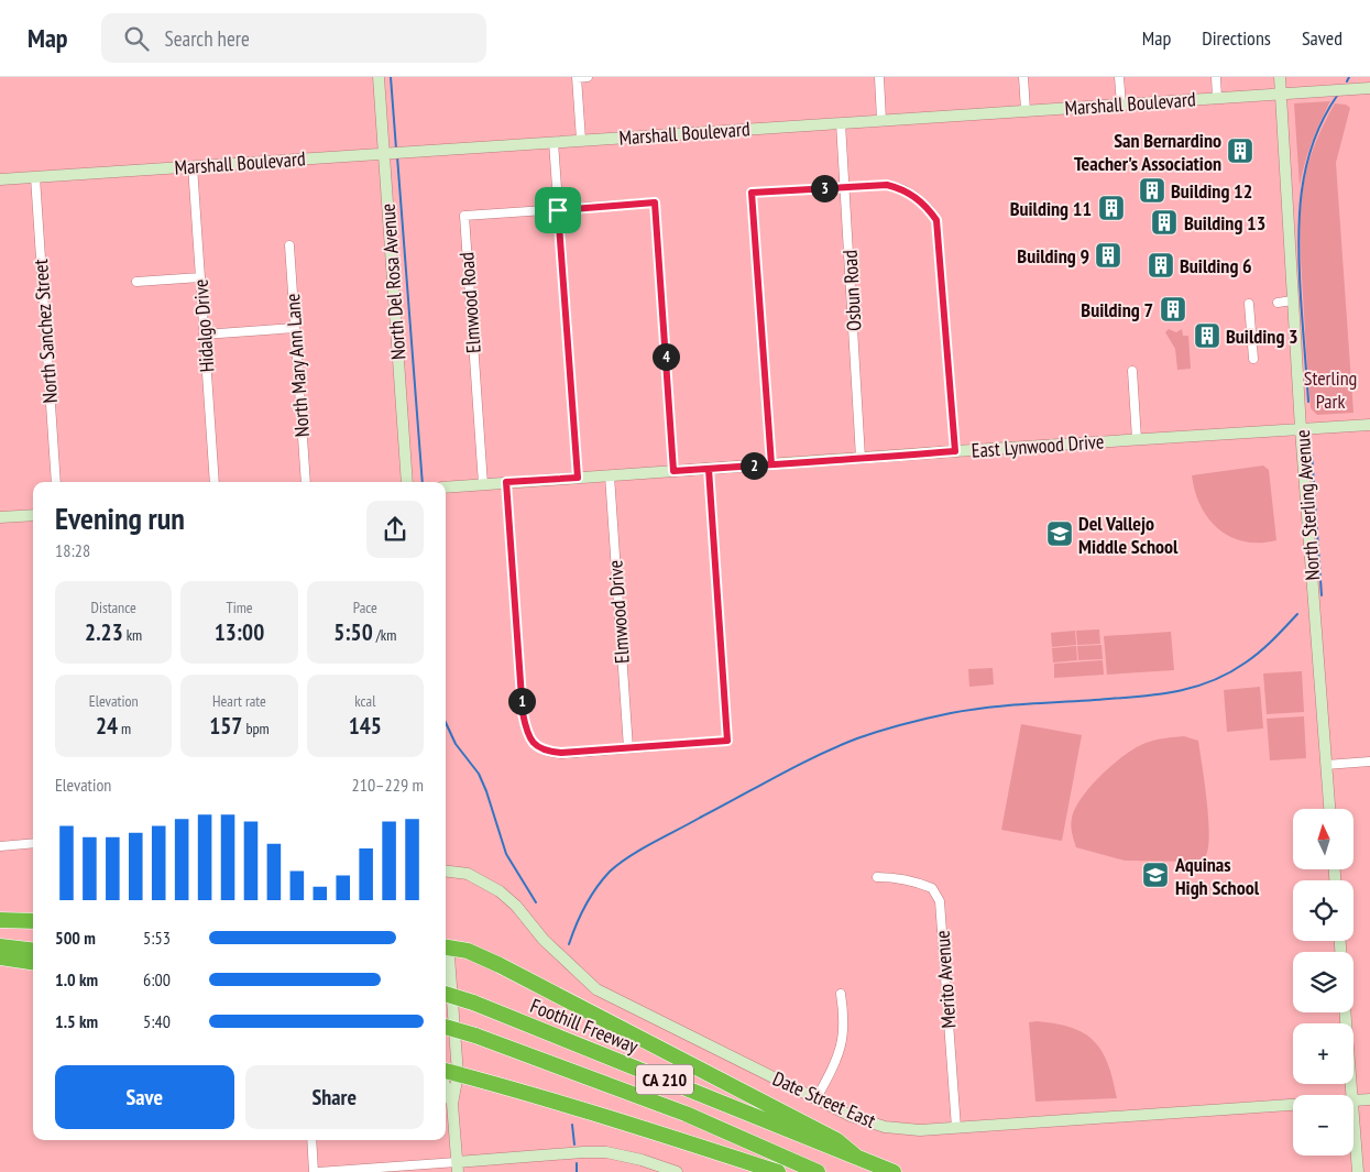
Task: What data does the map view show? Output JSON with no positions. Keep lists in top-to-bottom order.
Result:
{
  "streets": {
    "highway": ["Foothill Freeway", "CA 210"],
    "street": [
      "Marshall Boulevard",
      "North Del Rosa Avenue",
      "Osbun Road",
      "Elmwood Road",
      "Hidalgo Drive",
      "North Sanchez Street",
      "North Mary Ann Lane",
      "East Lynwood Drive",
      "North Sterling Avenue",
      "Elmwood Drive",
      "Merito Avenue",
      "Date Street East"
    ]
  },
  "crossings": [
    ["Marshall Boulevard", "North Del Rosa Avenue"],
    ["Marshall Boulevard", "Osbun Road"],
    ["Marshall Boulevard", "Hidalgo Drive"],
    ["Marshall Boulevard", "North Sanchez Street"],
    ["Marshall Boulevard", "North Sterling Avenue"],
    ["Osbun Road", "East Lynwood Drive"],
    ["Elmwood Road", "East Lynwood Drive"],
    ["East Lynwood Drive", "North Sterling Avenue"],
    ["East Lynwood Drive", "Elmwood Drive"],
    ["Merito Avenue", "Date Street East"]
  ],
  "parks": ["Sterling Park"],
  "places": {
    "building": [
      "San Bernardino Teacher's Association",
      "Building 12",
      "Building 11",
      "Building 13",
      "Building 9",
      "Building 6",
      "Building 7",
      "Building 3"
    ],
    "school or university": ["Del Vallejo Middle School", "Aquinas High School"]
  },
  "north": "top",
  "page": {
    "header": "Map",
    "search": "Search here",
    "nav": ["Map", "Directions", "Saved"],
    "pins": [
      "3",
      "4",
      "2",
      "1"
    ],
    "heading": ["Evening run", "18:28"],
    "stats": [
      ["Distance", "2.23 km"],
      ["Time", "13:00"],
      ["Pace", "5:50 /km"],
      ["Elevation", "24 m"],
      ["Heart rate", "157 bpm"],
      ["kcal", "145"]
    ],
    "chart": ["Elevation", "210–229 m"],
    "map_buttons": ["+", "−"],
    "list": [
      {
        "name": "500 m",
        "note": "5:53"
      },
      {
        "name": "1.0 km",
        "note": "6:00"
      },
      {
        "name": "1.5 km",
        "note": "5:40"
      }
    ],
    "buttons": ["Save", "Share"]
  }
}
